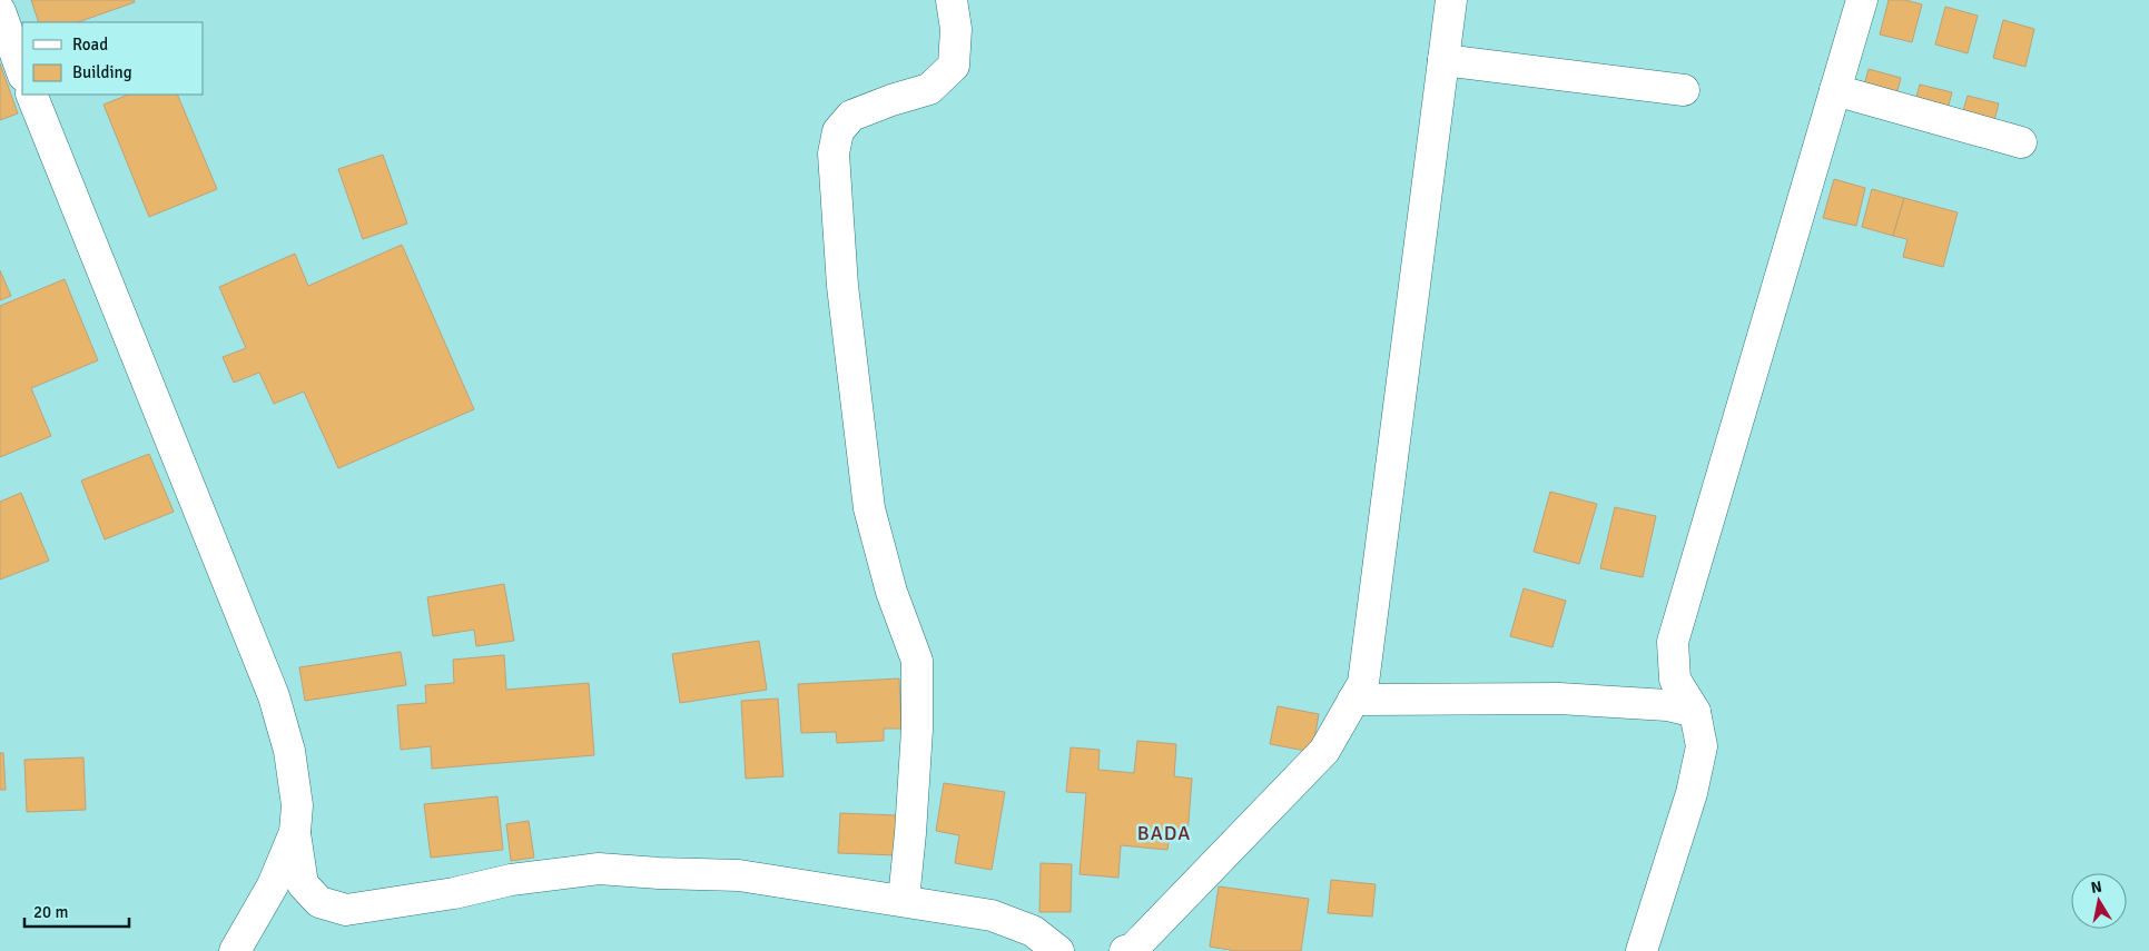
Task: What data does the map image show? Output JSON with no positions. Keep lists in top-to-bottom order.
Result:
{
  "districts": ["BADA"],
  "legend": ["Road", "Building"],
  "scale_bar": "20 m",
  "north": "top"
}
